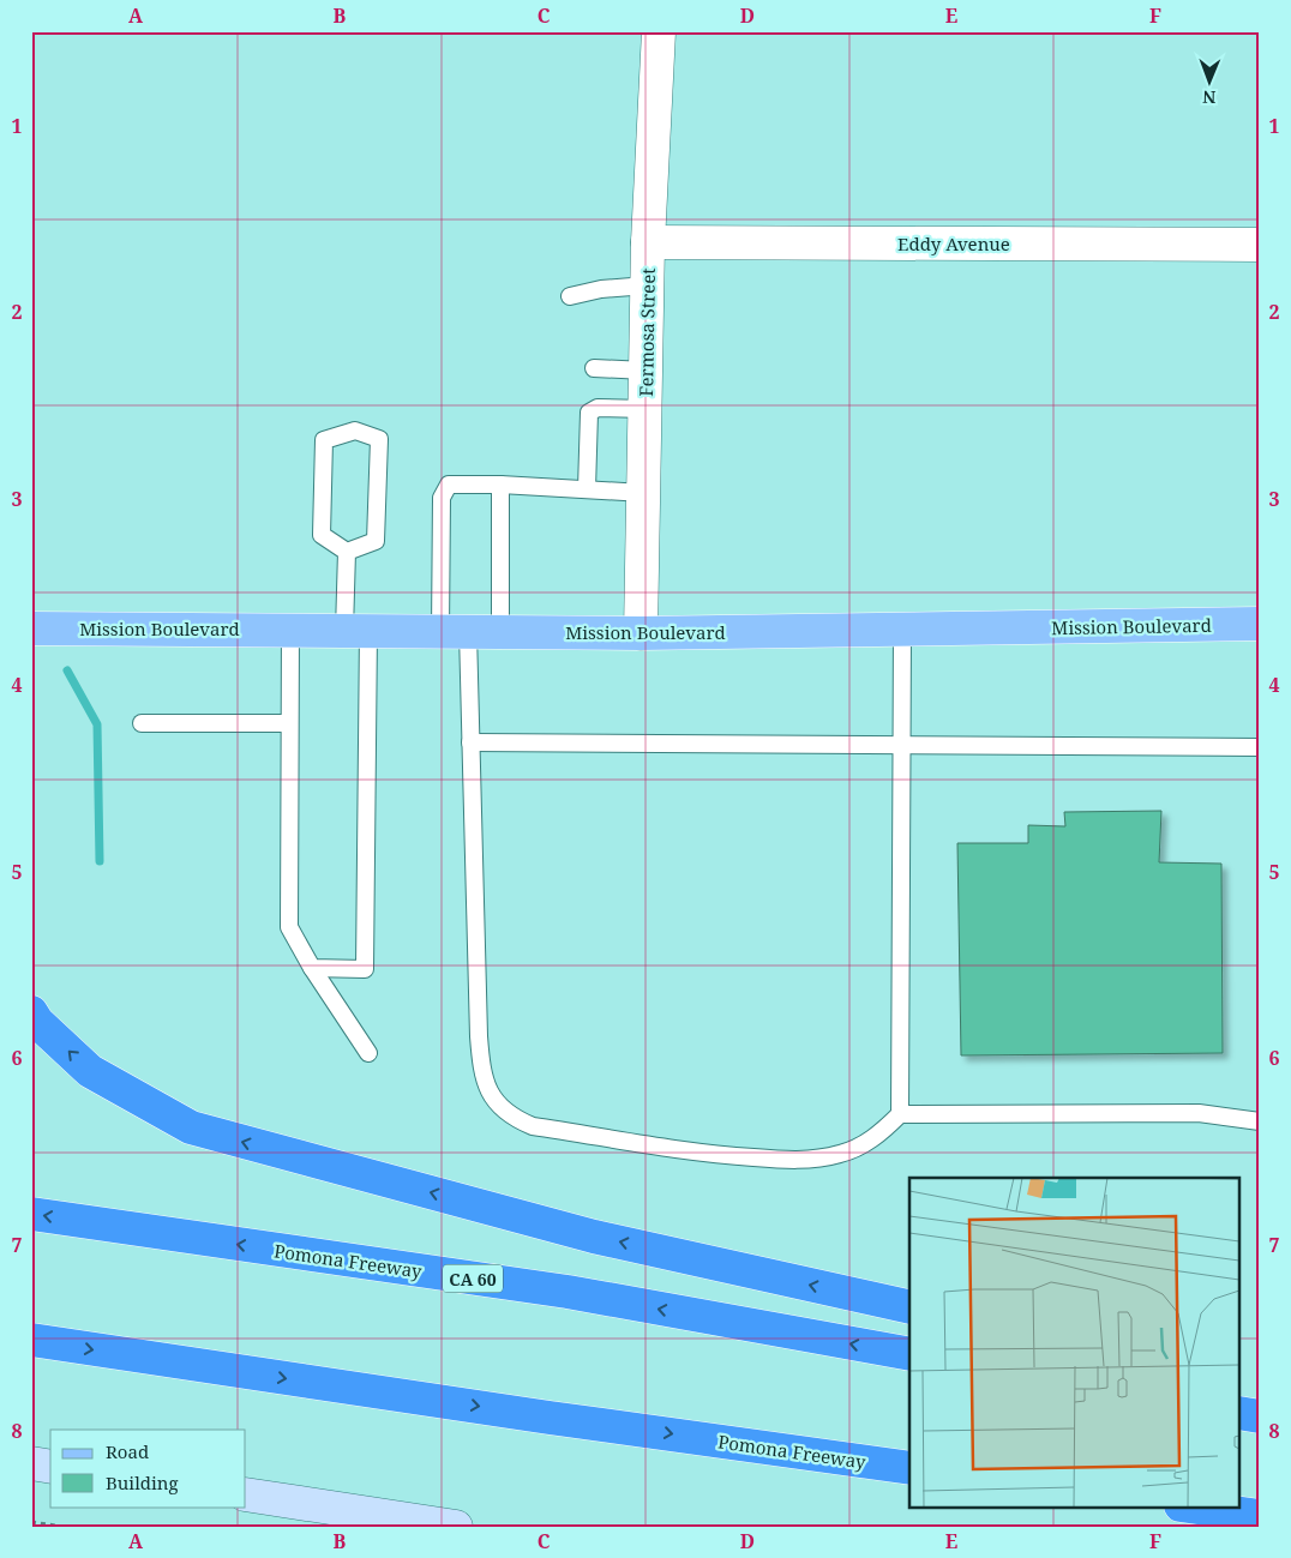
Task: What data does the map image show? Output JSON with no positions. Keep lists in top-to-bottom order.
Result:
{
  "streets": {
    "highway": ["Pomona Freeway", "CA 60"],
    "main road": ["Mission Boulevard"],
    "street": ["Eddy Avenue", "Fermosa Street"]
  },
  "crossings": [
    ["Eddy Avenue", "Fermosa Street"],
    ["Fermosa Street", "Mission Boulevard"]
  ],
  "legend": ["Road", "Building"],
  "north": "bottom",
  "grid": {
    "columns": [
      "A",
      "B",
      "C",
      "D",
      "E",
      "F"
    ],
    "rows": [
      "1",
      "2",
      "3",
      "4",
      "5",
      "6",
      "7",
      "8"
    ]
  }
}
